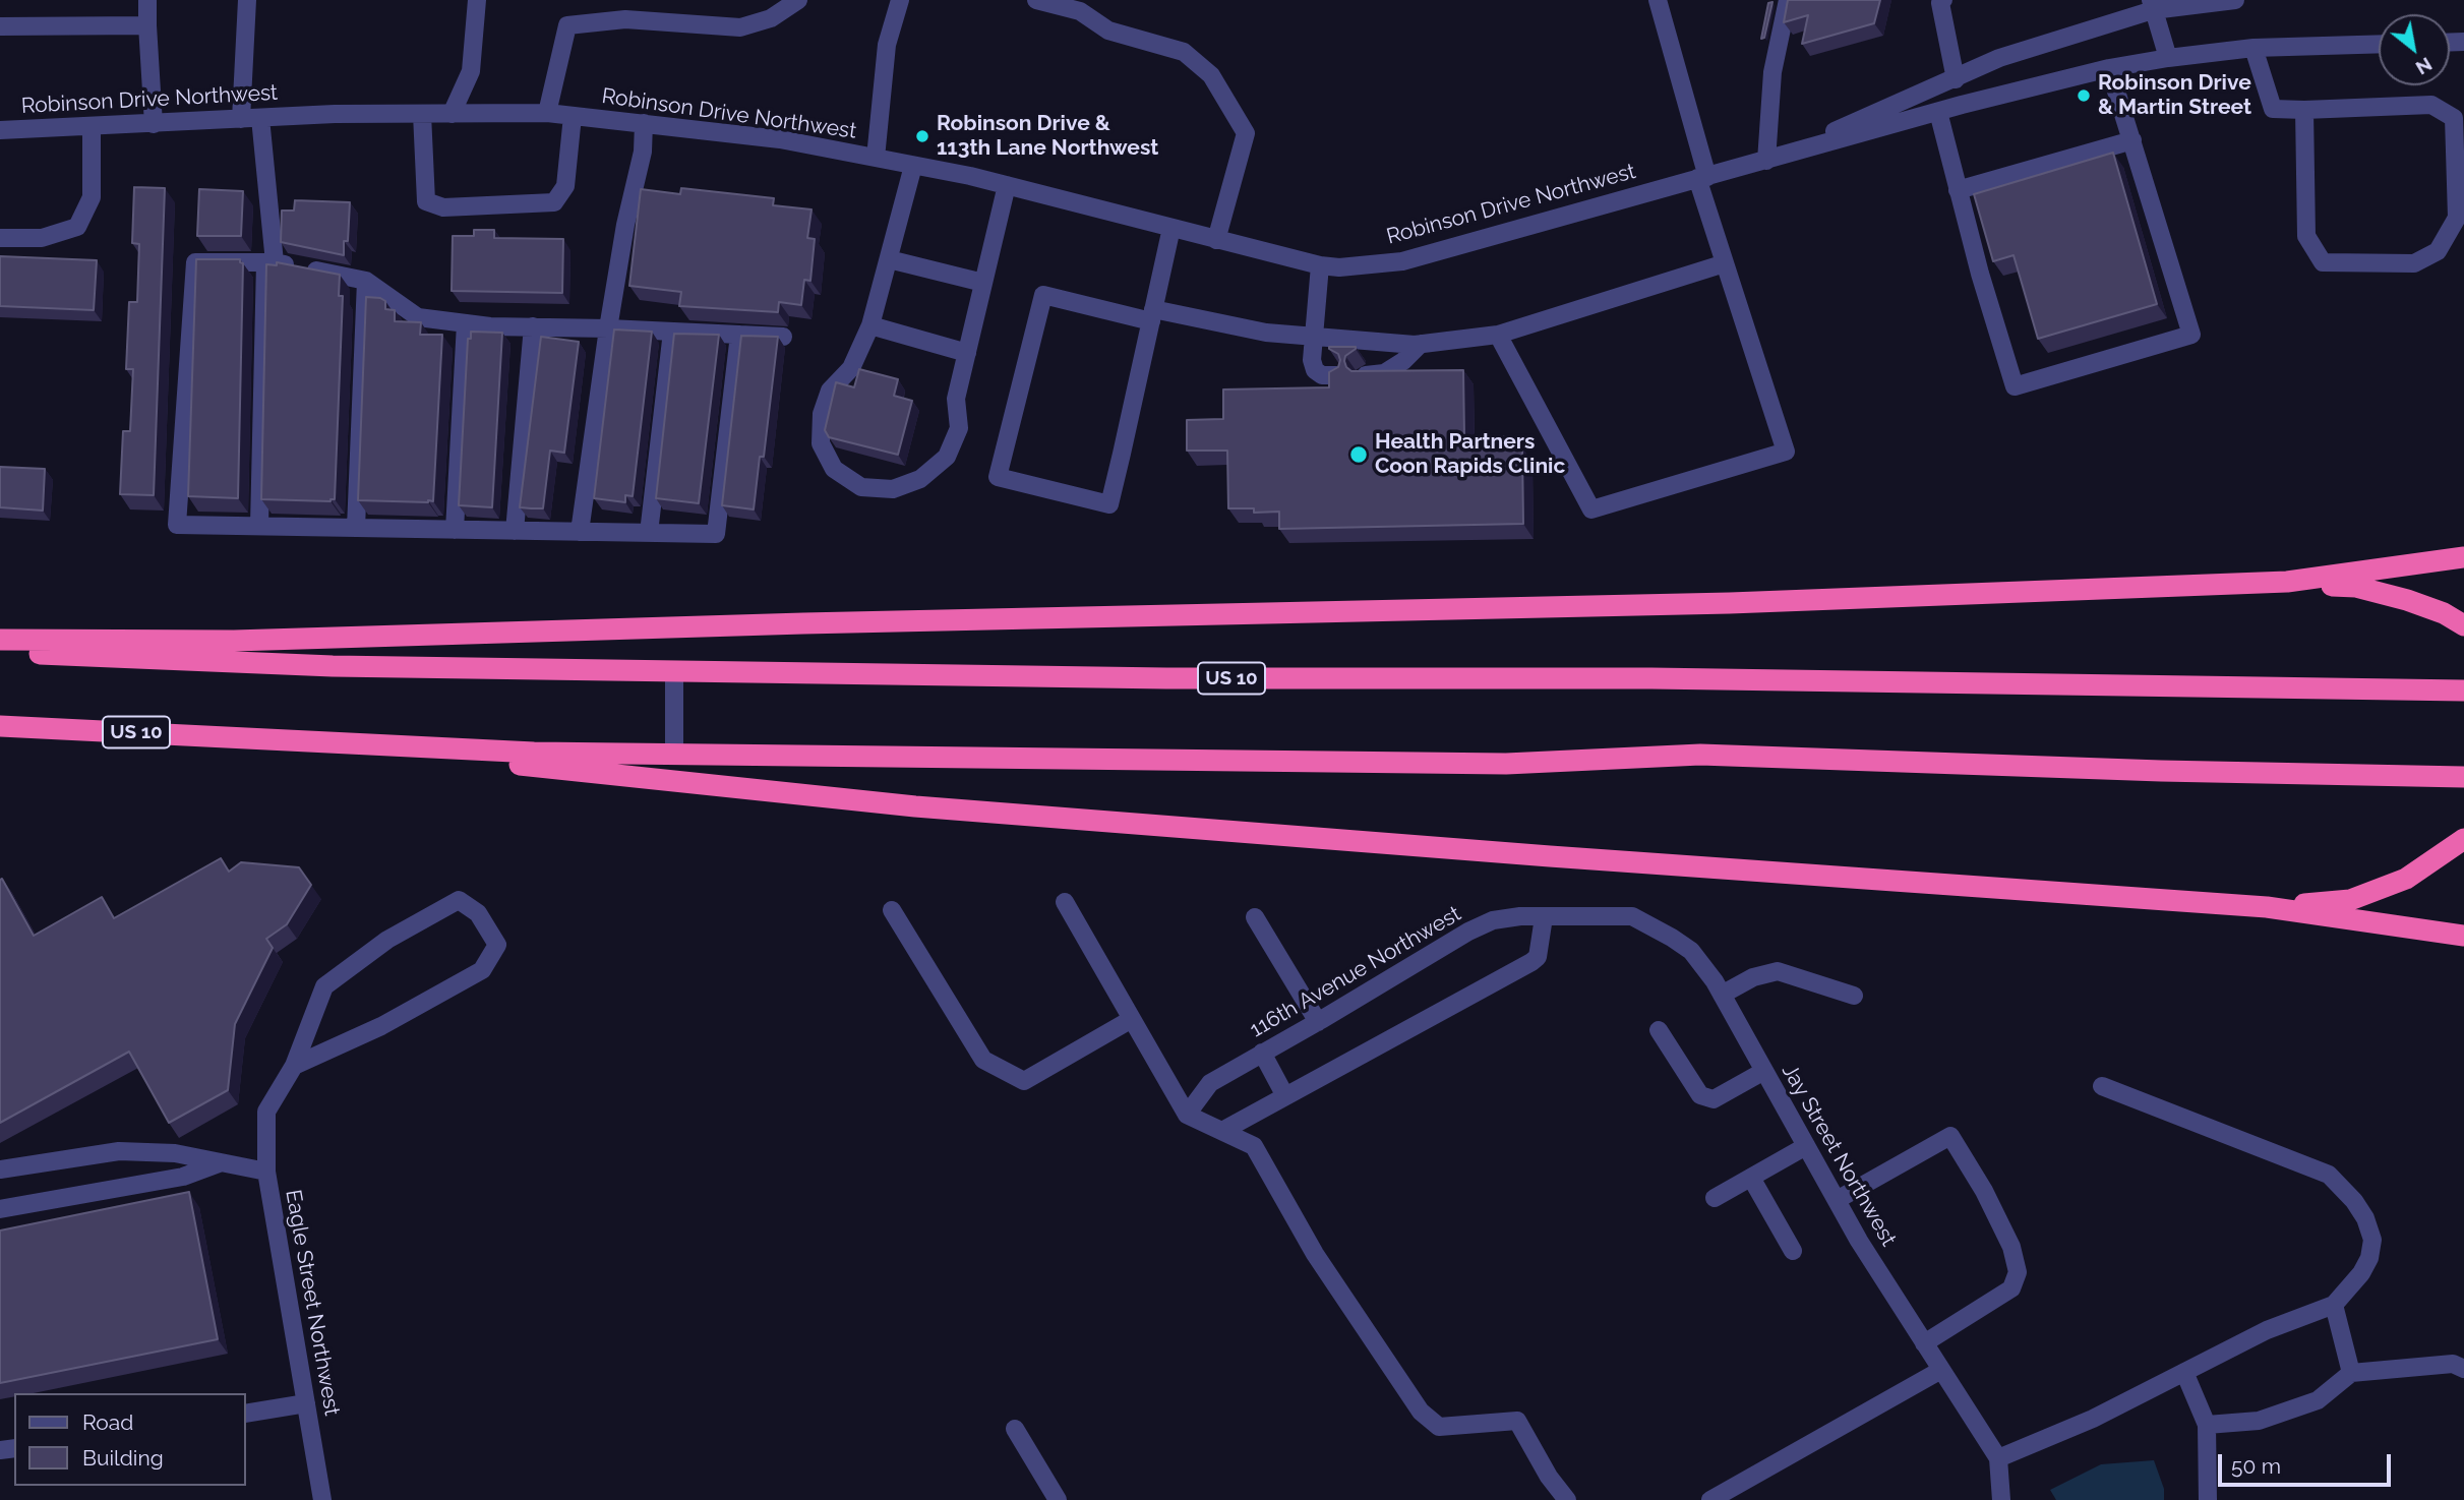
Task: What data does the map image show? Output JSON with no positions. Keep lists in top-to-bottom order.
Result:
{
  "streets": {
    "highway": ["US 10"],
    "street": [
      "Robinson Drive Northwest",
      "116th Avenue Northwest",
      "Jay Street Northwest",
      "Eagle Street Northwest"
    ]
  },
  "crossings": [
    ["116th Avenue Northwest", "Jay Street Northwest"]
  ],
  "places": ["Robinson Drive & Martin Street", "Robinson Drive & 113th Lane Northwest", "Health Partners Coon Rapids Clinic"],
  "legend": ["Road", "Building"],
  "scale_bar": "50 m",
  "north": "bottom right"
}
